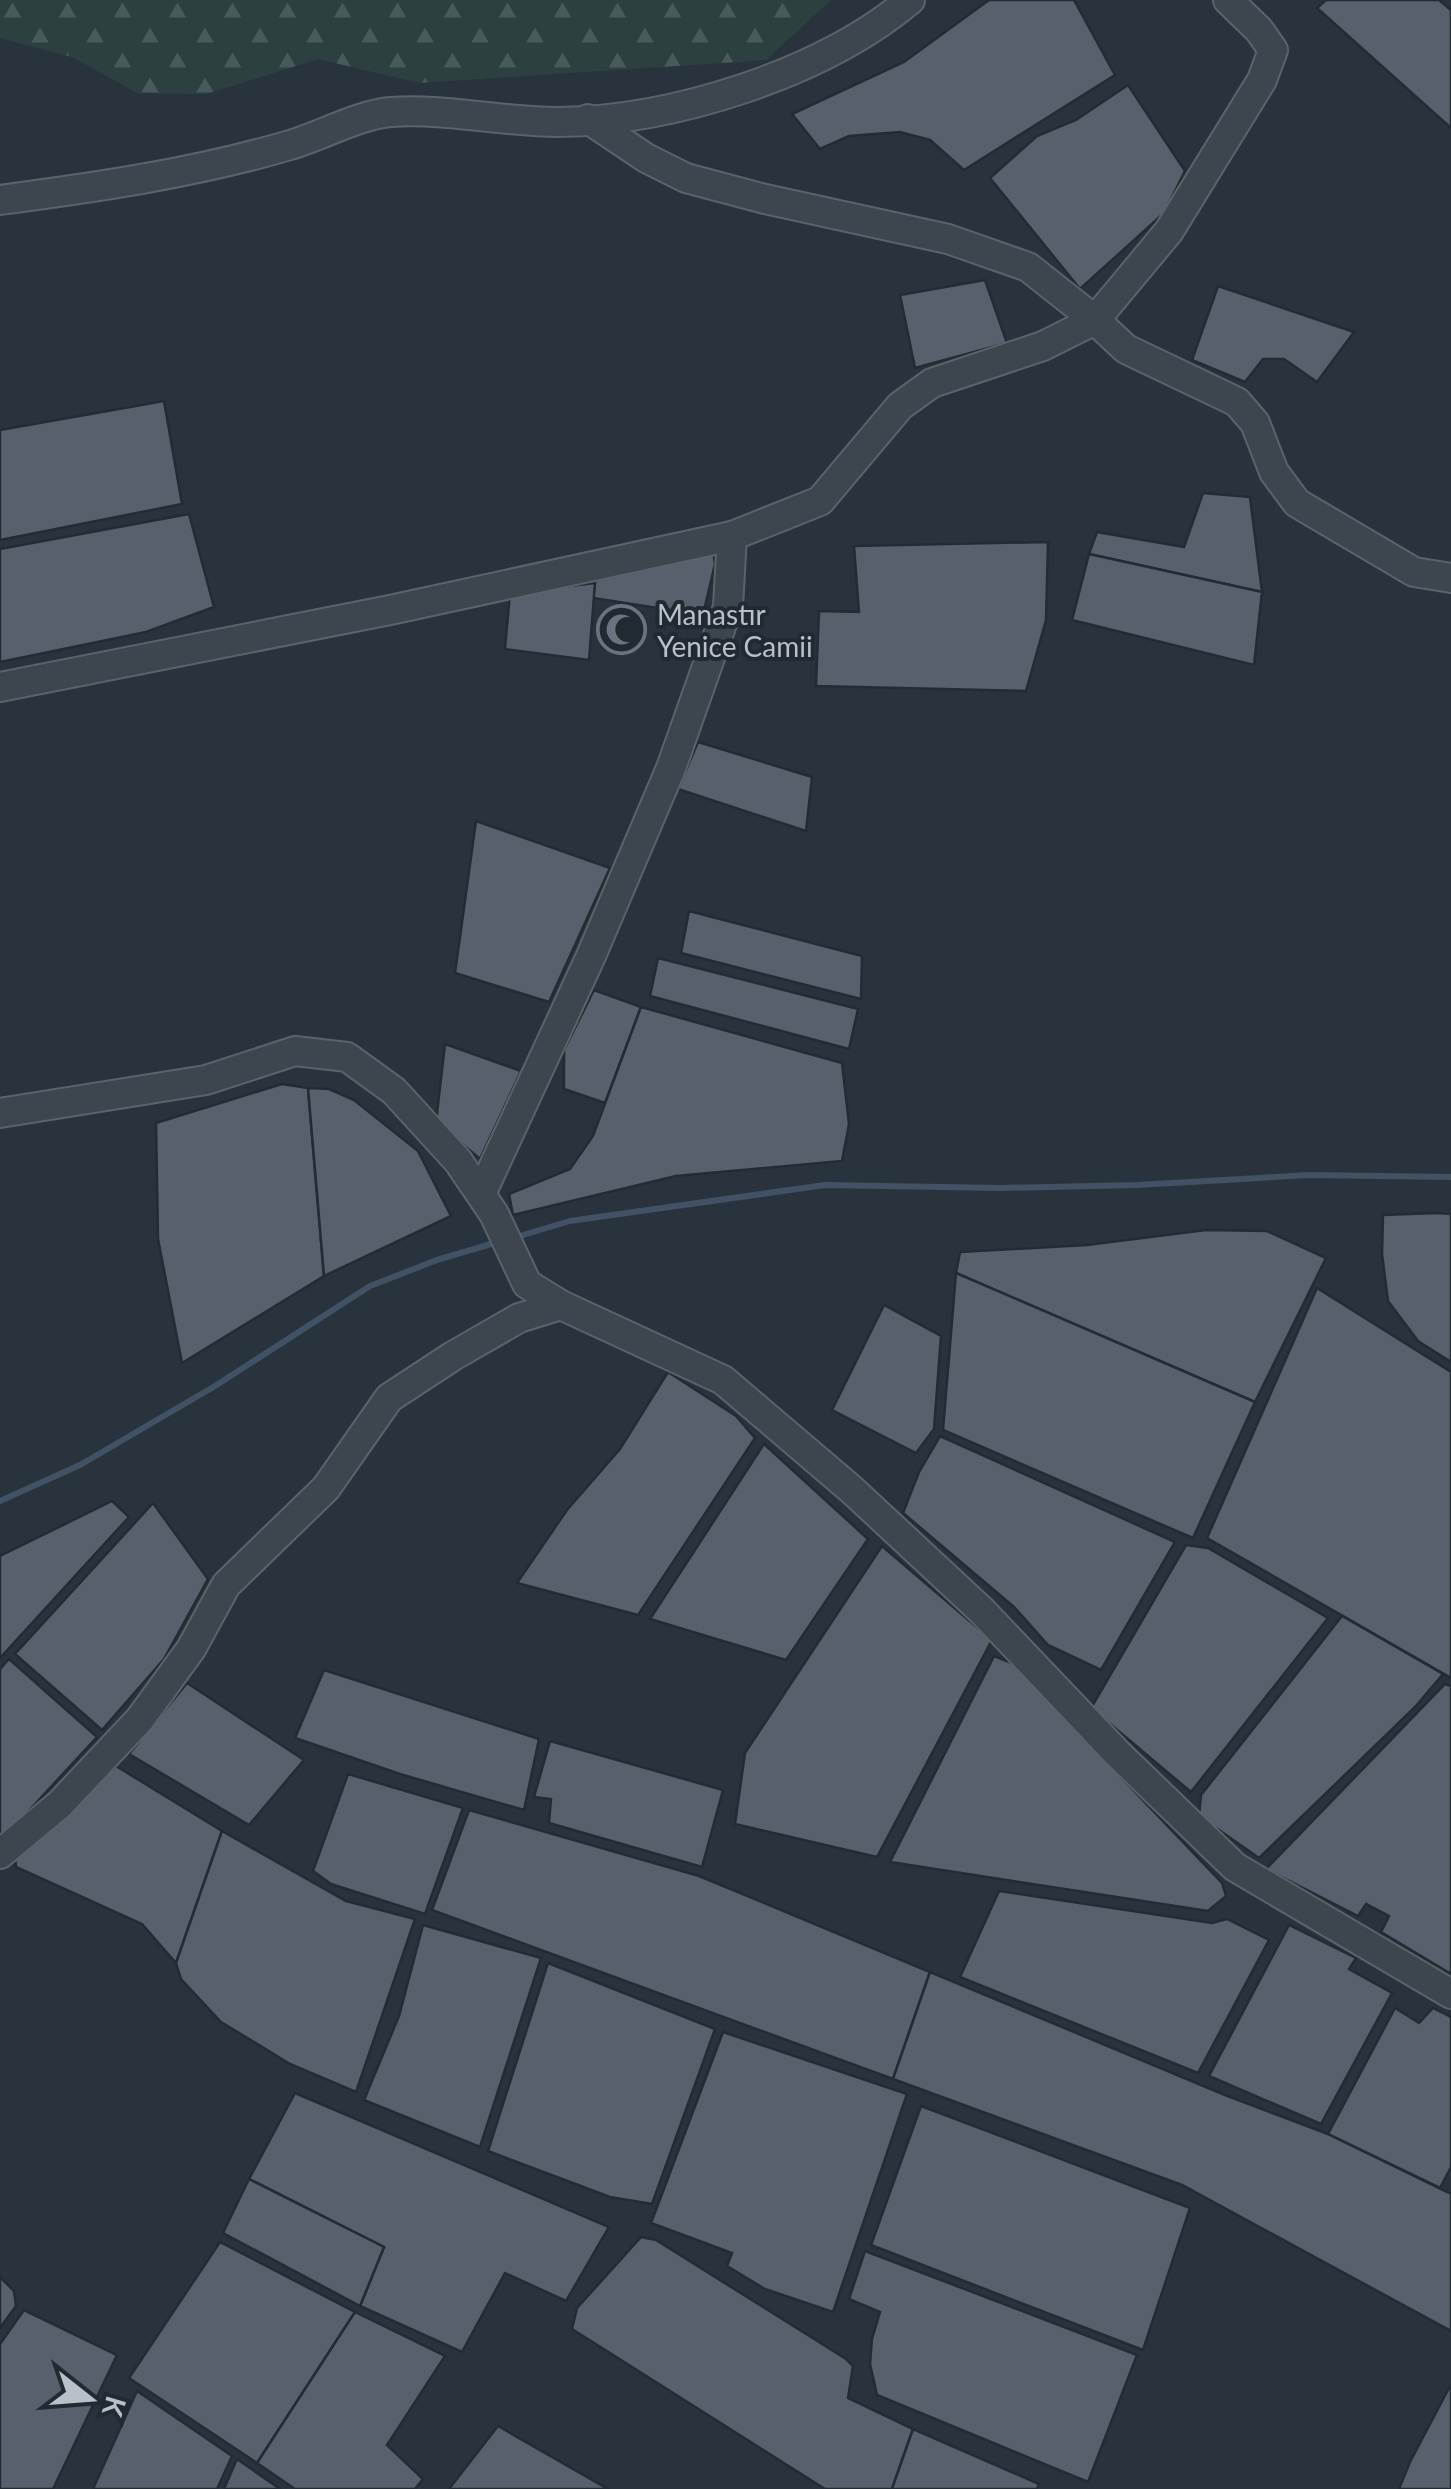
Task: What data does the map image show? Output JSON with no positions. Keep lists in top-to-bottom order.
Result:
{
  "places": {
    "mosque": ["Manastır Yenice Camii"]
  },
  "north": "right"
}
